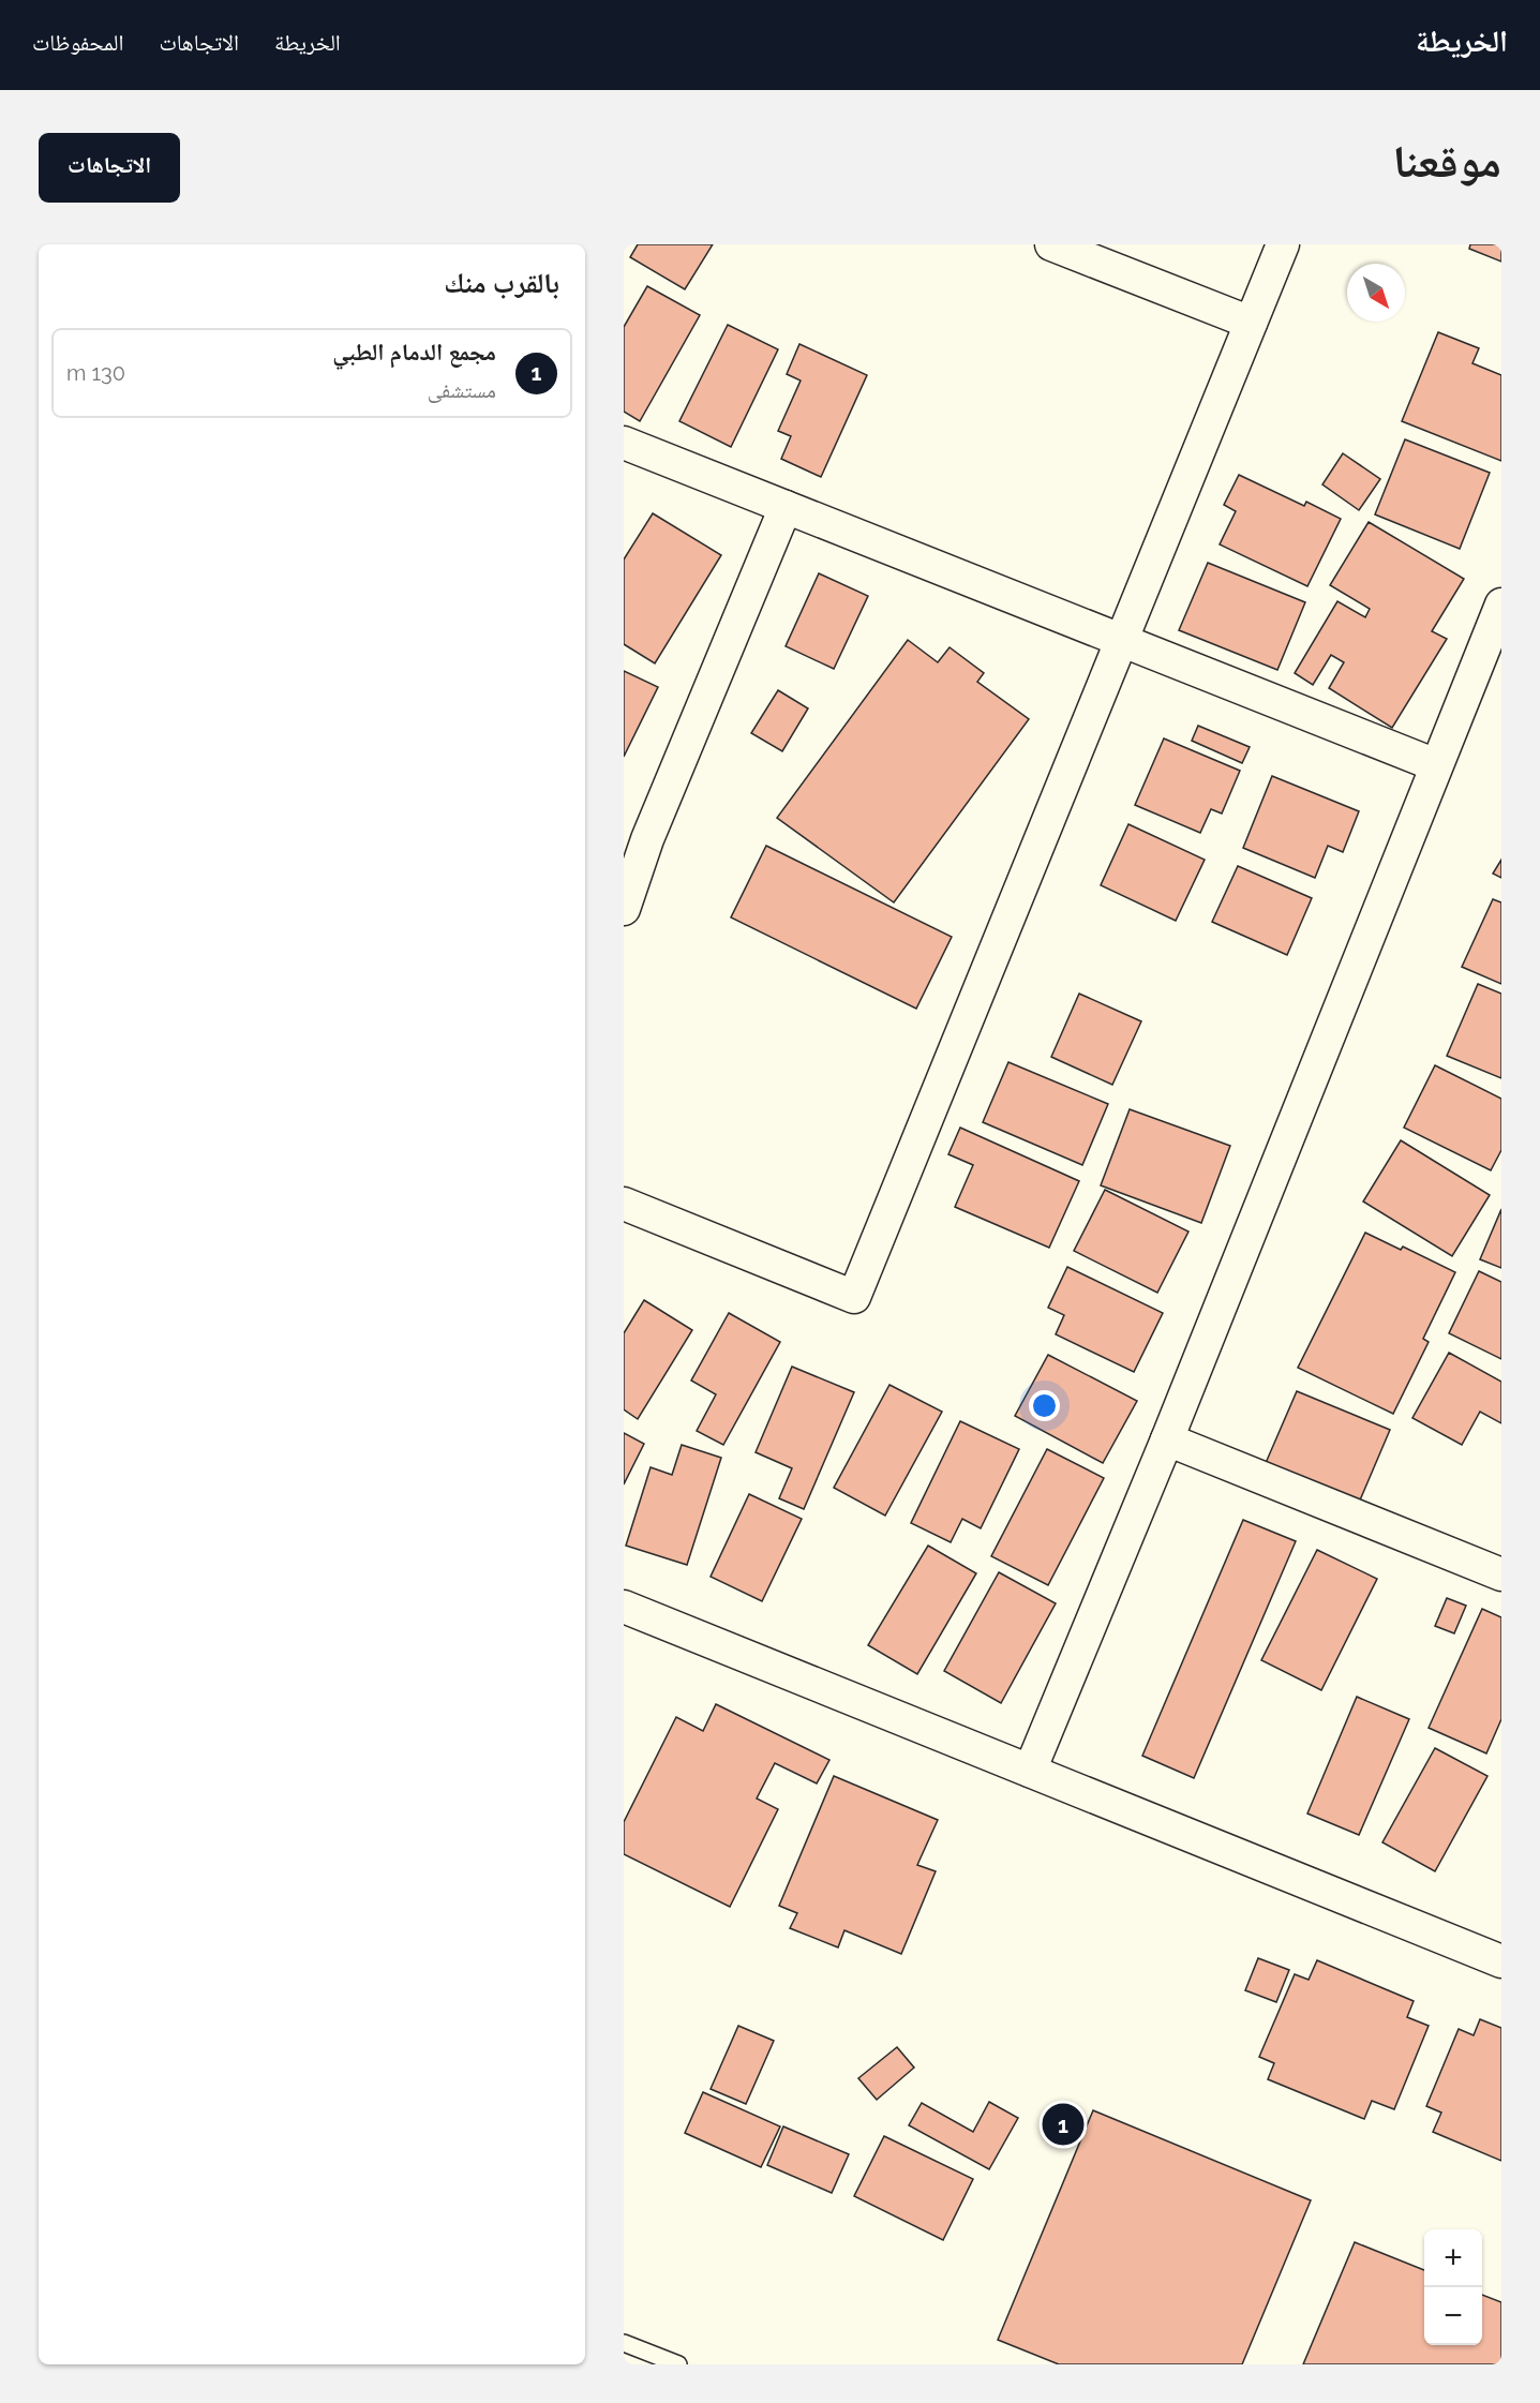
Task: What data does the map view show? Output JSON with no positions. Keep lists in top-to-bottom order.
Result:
{
  "north": "bottom right",
  "page": {
    "header": "الخريطة",
    "nav": ["الخريطة", "الاتجاهات", "المحفوظات"],
    "title": "موقعنا",
    "buttons": "الاتجاهات",
    "heading": "بالقرب منك",
    "list": [
      {
        "mark": "1",
        "name": "مجمع الدمام الطبي",
        "note": "مستشفى",
        "value": "130 m"
      }
    ],
    "pins": "1",
    "map_buttons": ["+", "−"]
  }
}
